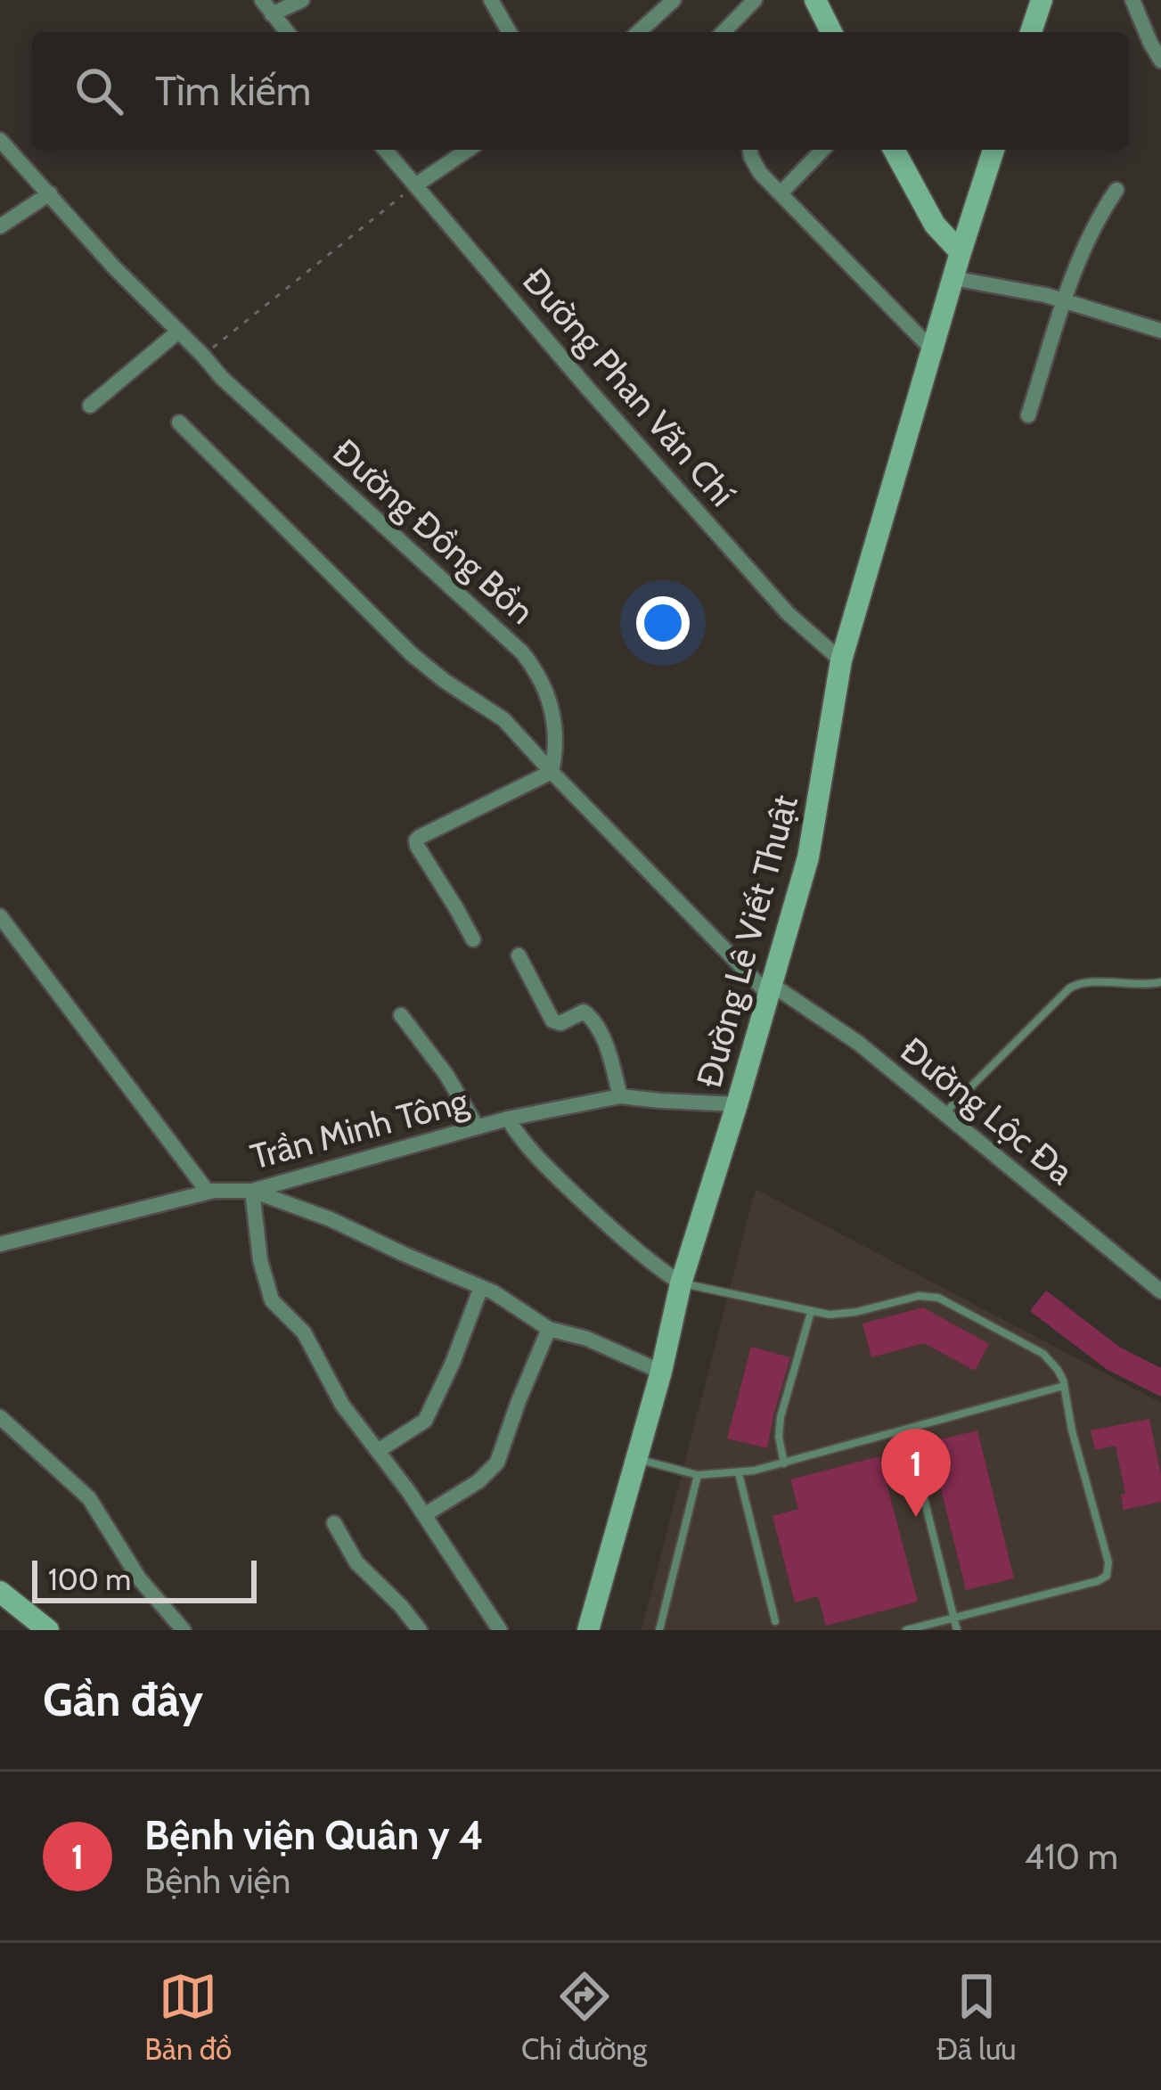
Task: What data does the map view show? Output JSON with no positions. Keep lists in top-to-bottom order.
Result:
{
  "streets": {
    "main road": ["Đường Lê Viết Thuật"],
    "street": [
      "Đường Phan Văn Chí",
      "Đường Đồng Bồn",
      "Đường Lộc Đa",
      "Trần Minh Tông"
    ]
  },
  "crossings": [
    ["Đường Phan Văn Chí", "Đường Lê Viết Thuật"],
    ["Đường Lê Viết Thuật", "Đường Lộc Đa"],
    ["Đường Lê Viết Thuật", "Trần Minh Tông"]
  ],
  "scale_bar": "100 m",
  "page": {
    "search": "Tìm kiếm",
    "pins": "1",
    "scale": "100 m",
    "heading": "Gần đây",
    "list": [
      {
        "mark": "1",
        "name": "Bệnh viện Quân y 4",
        "note": "Bệnh viện",
        "value": "410 m"
      }
    ],
    "nav": ["Bản đồ", "Chỉ đường", "Đã lưu"]
  }
}
